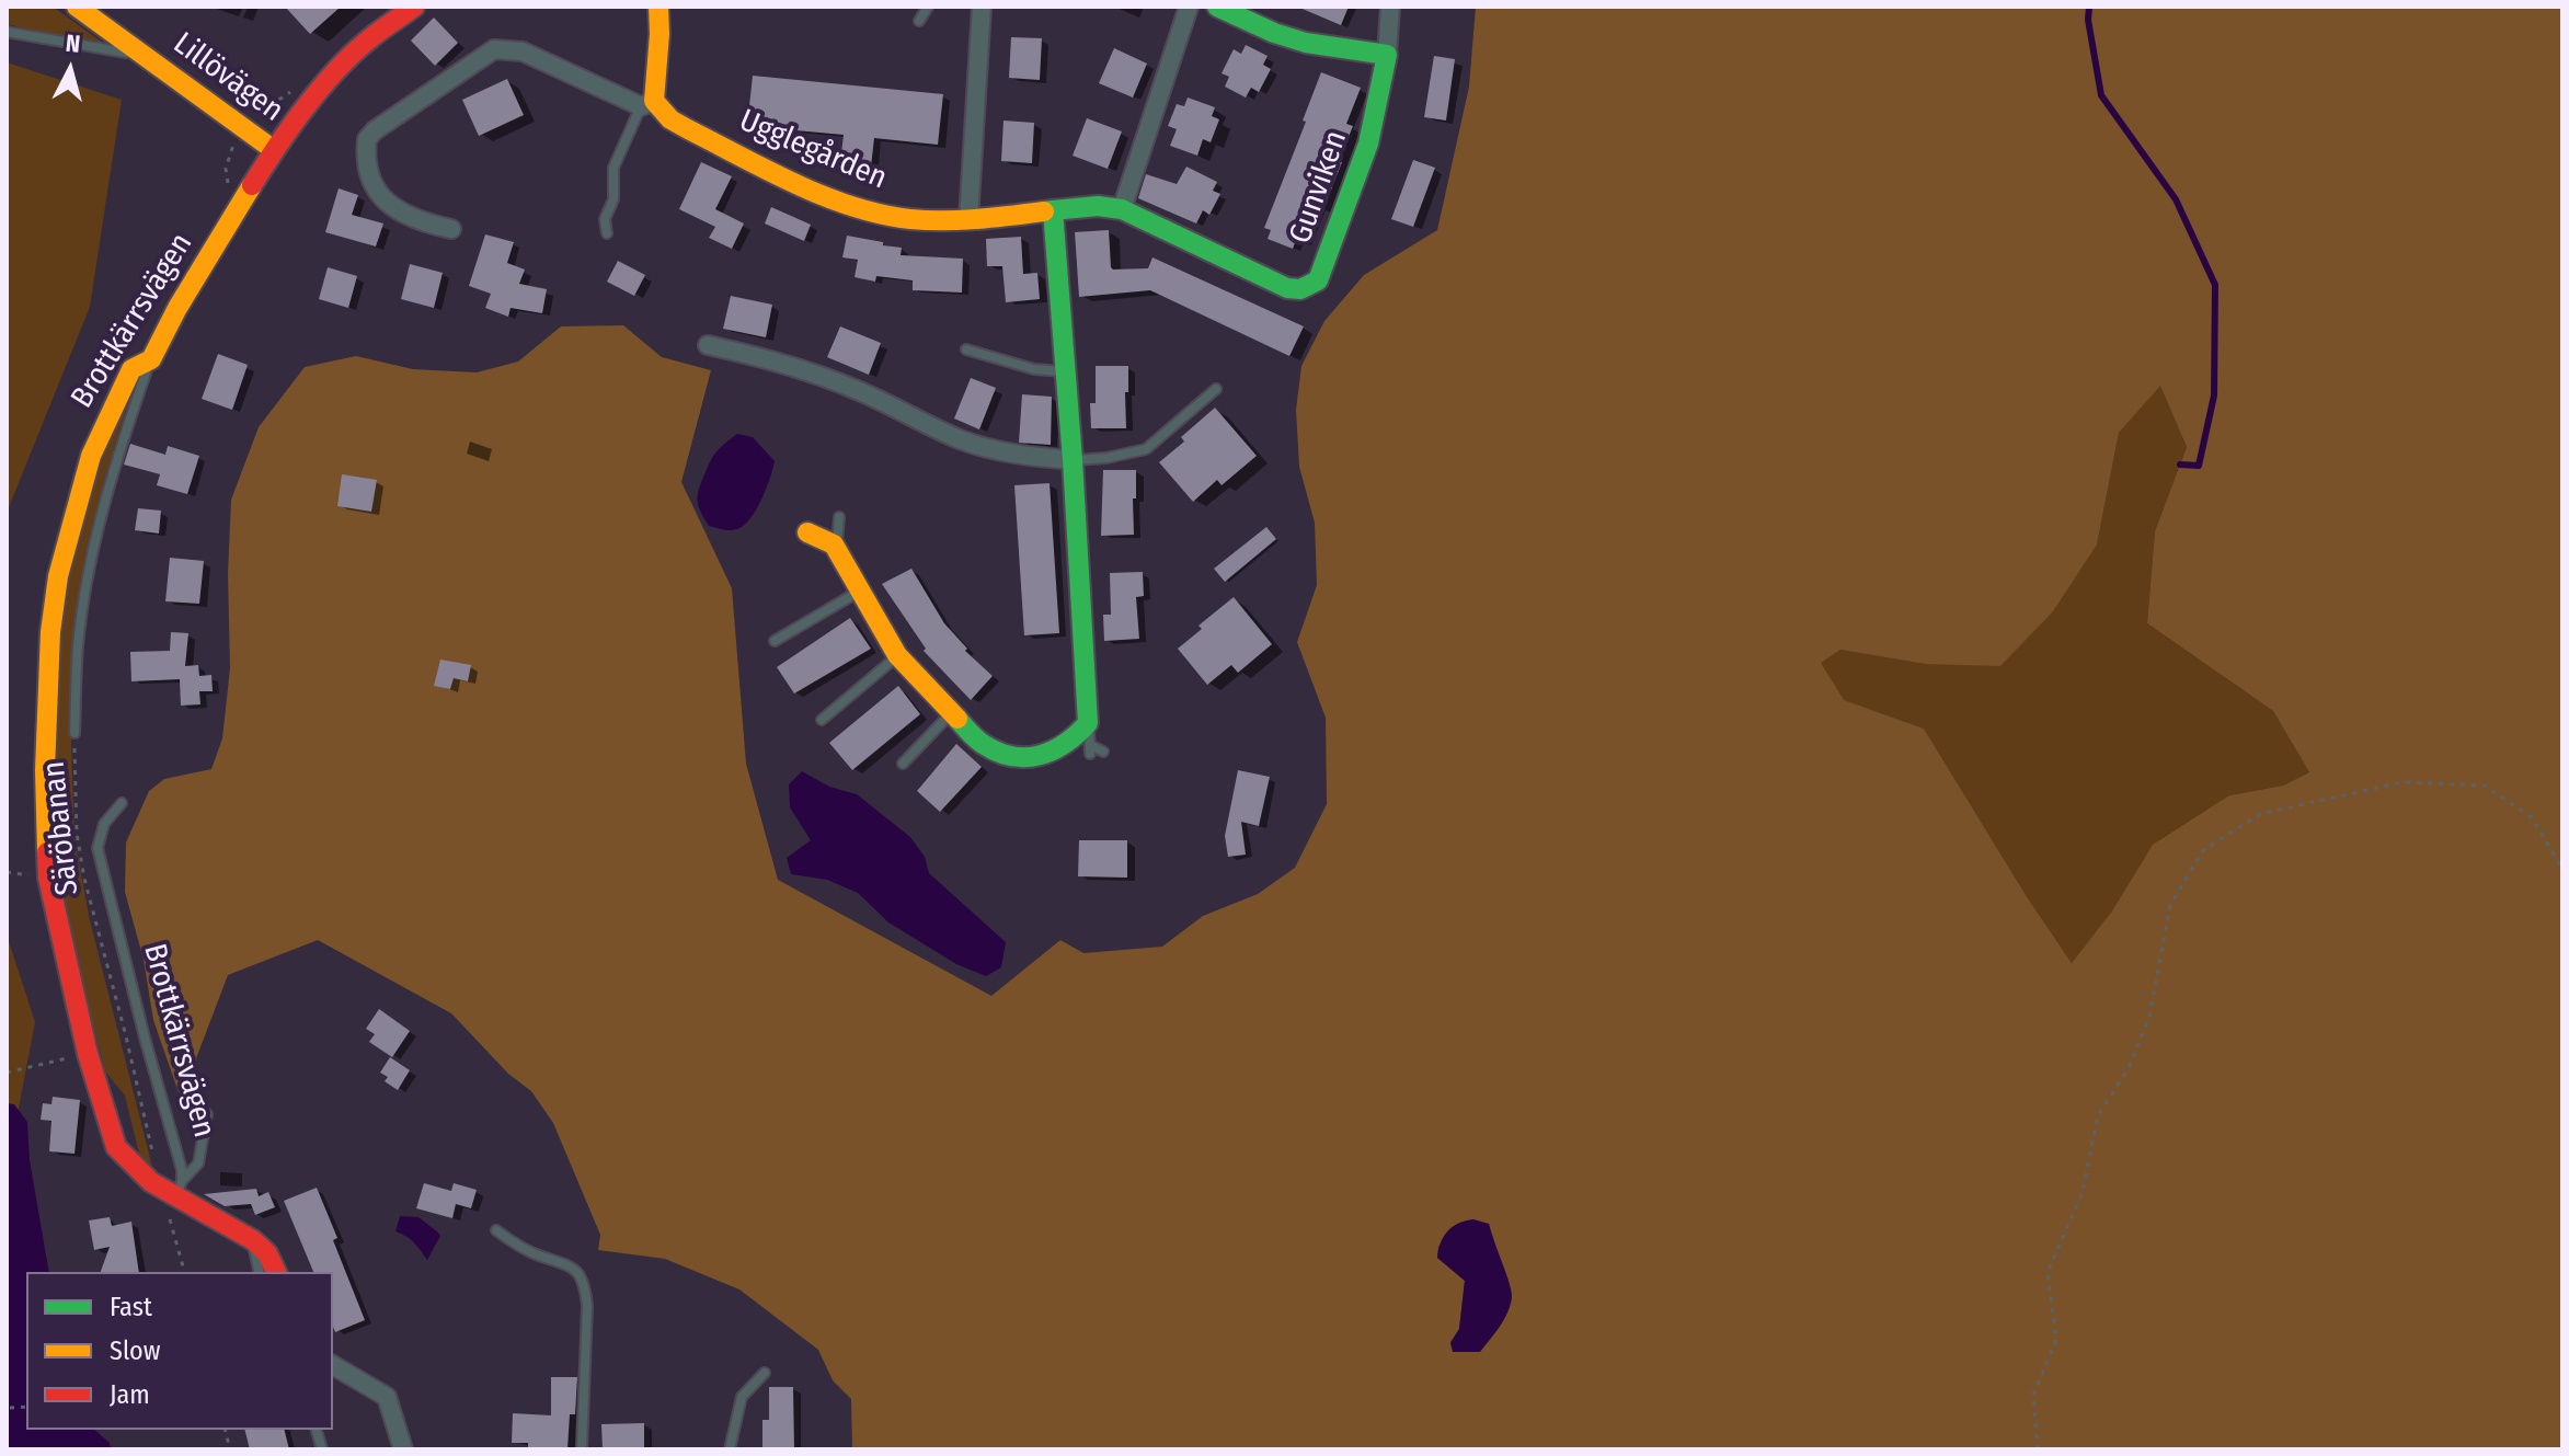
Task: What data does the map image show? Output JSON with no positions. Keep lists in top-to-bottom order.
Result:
{
  "streets": {
    "street": [
      "Lillövägen",
      "Ugglegården",
      "Gunviken",
      "Brottkärrsvägen"
    ],
    "path": ["Säröbanan"]
  },
  "crossings": [
    ["Lillövägen", "Brottkärrsvägen"],
    ["Ugglegården", "Gunviken"]
  ],
  "legend": ["Fast", "Slow", "Jam"],
  "north": "top"
}
